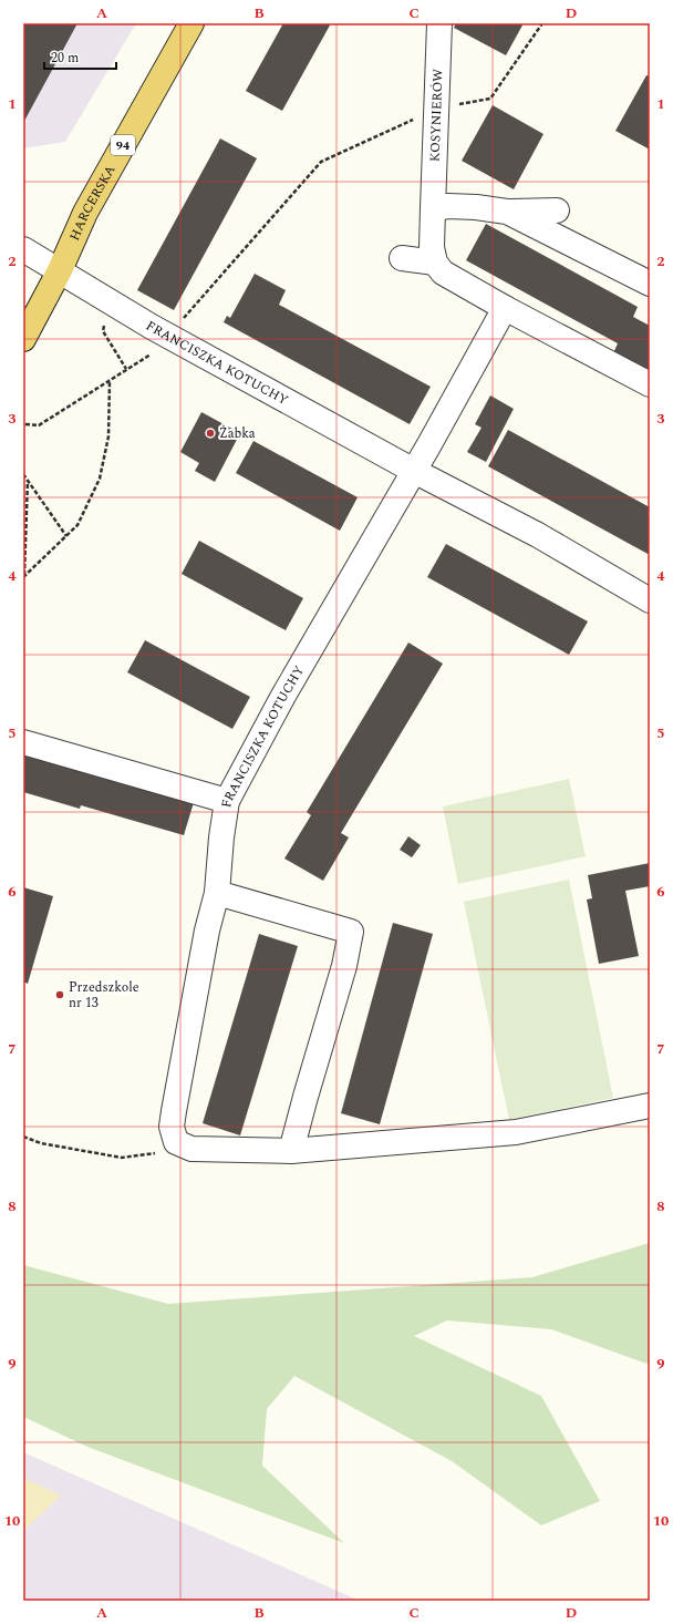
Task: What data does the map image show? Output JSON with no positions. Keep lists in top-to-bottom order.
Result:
{
  "streets": {
    "main road": ["94", "HARCERSKA"],
    "street": ["KOSYNIERÓW", "FRANCISZKA KOTUCHY"]
  },
  "crossings": [
    ["HARCERSKA", "FRANCISZKA KOTUCHY"]
  ],
  "places": ["Żabka", "Przedszkole nr 13"],
  "scale_bar": "20 m",
  "grid": {
    "columns": [
      "A",
      "B",
      "C",
      "D"
    ],
    "rows": [
      "1",
      "2",
      "3",
      "4",
      "5",
      "6",
      "7",
      "8",
      "9",
      "10"
    ]
  }
}
